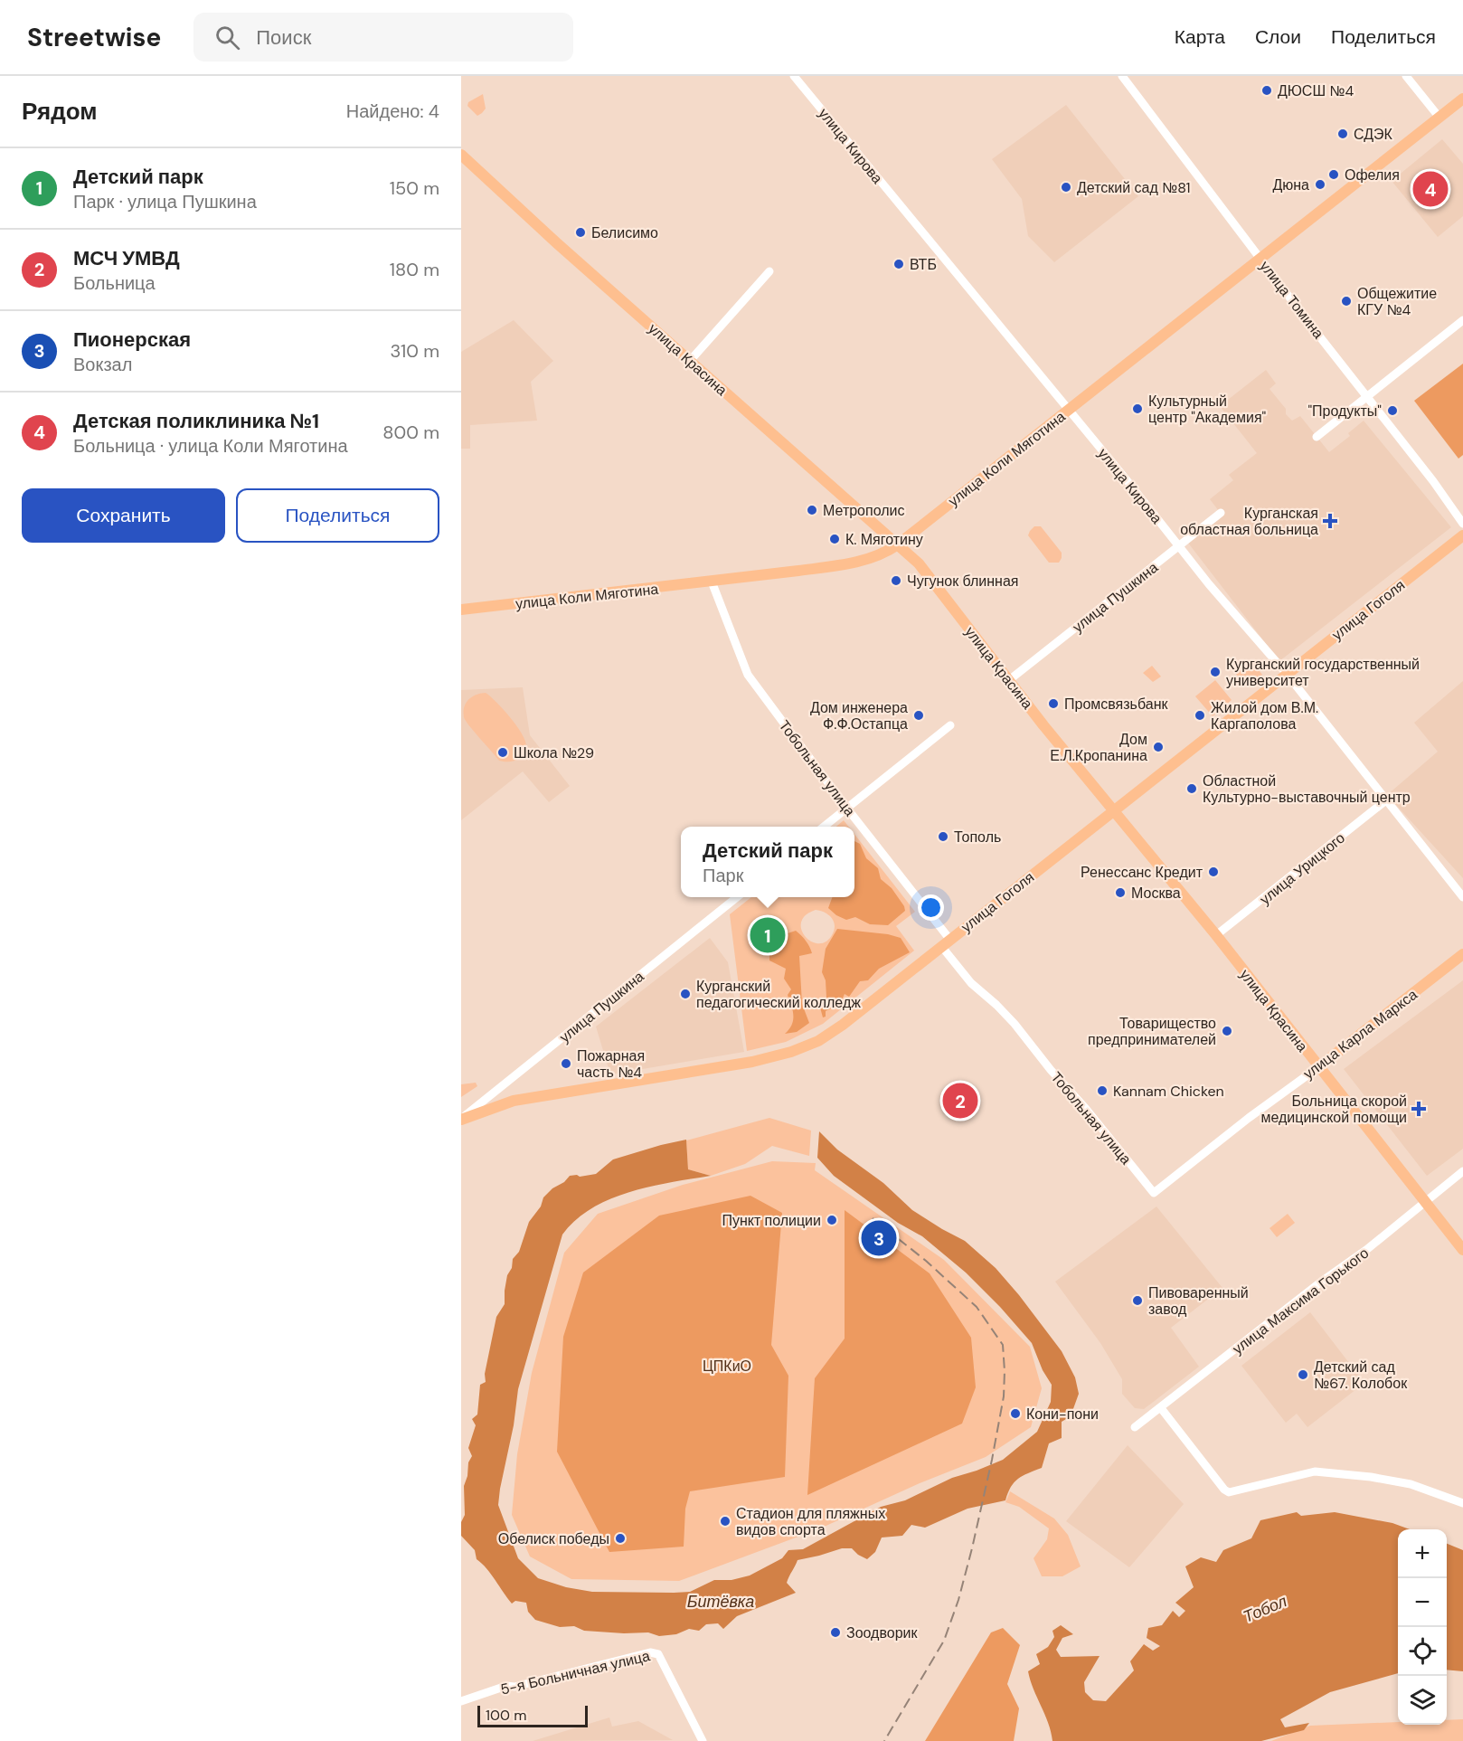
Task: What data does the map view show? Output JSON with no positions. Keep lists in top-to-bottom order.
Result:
{
  "streets": {
    "main road": [
      "улица Красина",
      "улица Коли Мяготина",
      "улица Гоголя",
      "улица Карла Маркса"
    ],
    "street": [
      "улица Кирова",
      "улица Томина",
      "улица Пушкина",
      "Тобольная улица",
      "улица Урицкого",
      "улица Максима Горького",
      "5-я Больничная улица"
    ]
  },
  "crossings": [
    ["улица Кирова", "улица Коли Мяготина"],
    ["улица Кирова", "улица Пушкина"],
    ["улица Кирова", "улица Гоголя"],
    ["улица Кирова", "улица Урицкого"],
    ["улица Томина", "улица Коли Мяготина"],
    ["улица Красина", "улица Коли Мяготина"],
    ["улица Красина", "улица Пушкина"],
    ["улица Красина", "улица Гоголя"],
    ["улица Красина", "улица Урицкого"],
    ["улица Красина", "улица Карла Маркса"],
    ["улица Красина", "улица Максима Горького"],
    ["улица Коли Мяготина", "Тобольная улица"],
    ["улица Пушкина", "улица Гоголя"],
    ["улица Гоголя", "Тобольная улица"],
    ["Тобольная улица", "улица Карла Маркса"]
  ],
  "water": ["Битёвка", "Тобол"],
  "parks": ["ЦПКиО"],
  "places": {
    "other": [
      "ДЮСШ №4",
      "СДЭК",
      "Офелия",
      "Дюна",
      "Детский сад №81",
      "Белисимо",
      "ВТБ",
      "Общежитие КГУ №4",
      "Культурный центр \"Академия\"",
      "\"Продукты\"",
      "Метрополис",
      "К. Мяготину",
      "Чугунок блинная",
      "Курганский государственный университет",
      "Промсвязьбанк",
      "Дом инженера Ф.Ф.Остапца",
      "Жилой дом В.М. Каргаполова",
      "Дом Е.Л.Кропанина",
      "Школа №29",
      "Областной Культурно-выставочный центр",
      "Тополь",
      "Ренессанс Кредит",
      "Москва",
      "Курганский педагогический колледж",
      "Товарищество предпринимателей",
      "Пожарная часть №4",
      "Kannam Chicken",
      "Пункт полиции",
      "Пивоваренный завод",
      "Детский сад №67. Колобок",
      "Кони-пони",
      "Стадион для пляжных видов спорта",
      "Обелиск победы",
      "Зоодворик"
    ],
    "health": ["Курганская областная больница", "Больница скорой медицинской помощи"]
  },
  "scale_bar": "100 m",
  "page": {
    "header": "Streetwise",
    "search": "Поиск",
    "nav": ["Карта", "Слои", "Поделиться"],
    "heading": ["Рядом", "Найдено: 4"],
    "list": [
      {
        "mark": "1",
        "name": "Детский парк",
        "note": "Парк · улица Пушкина",
        "value": "150 m"
      },
      {
        "mark": "2",
        "name": "МСЧ УМВД",
        "note": "Больница",
        "value": "180 m"
      },
      {
        "mark": "3",
        "name": "Пионерская",
        "note": "Вокзал",
        "value": "310 m"
      },
      {
        "mark": "4",
        "name": "Детская поликлиника №1",
        "note": "Больница · улица Коли Мяготина",
        "value": "800 m"
      }
    ],
    "pins": [
      "4",
      "1",
      "2",
      "3"
    ],
    "buttons": ["Сохранить", "Поделиться"],
    "popup": ["Детский парк", "Парк"],
    "map_buttons": ["+", "−"],
    "scale": "100 m"
  }
}
